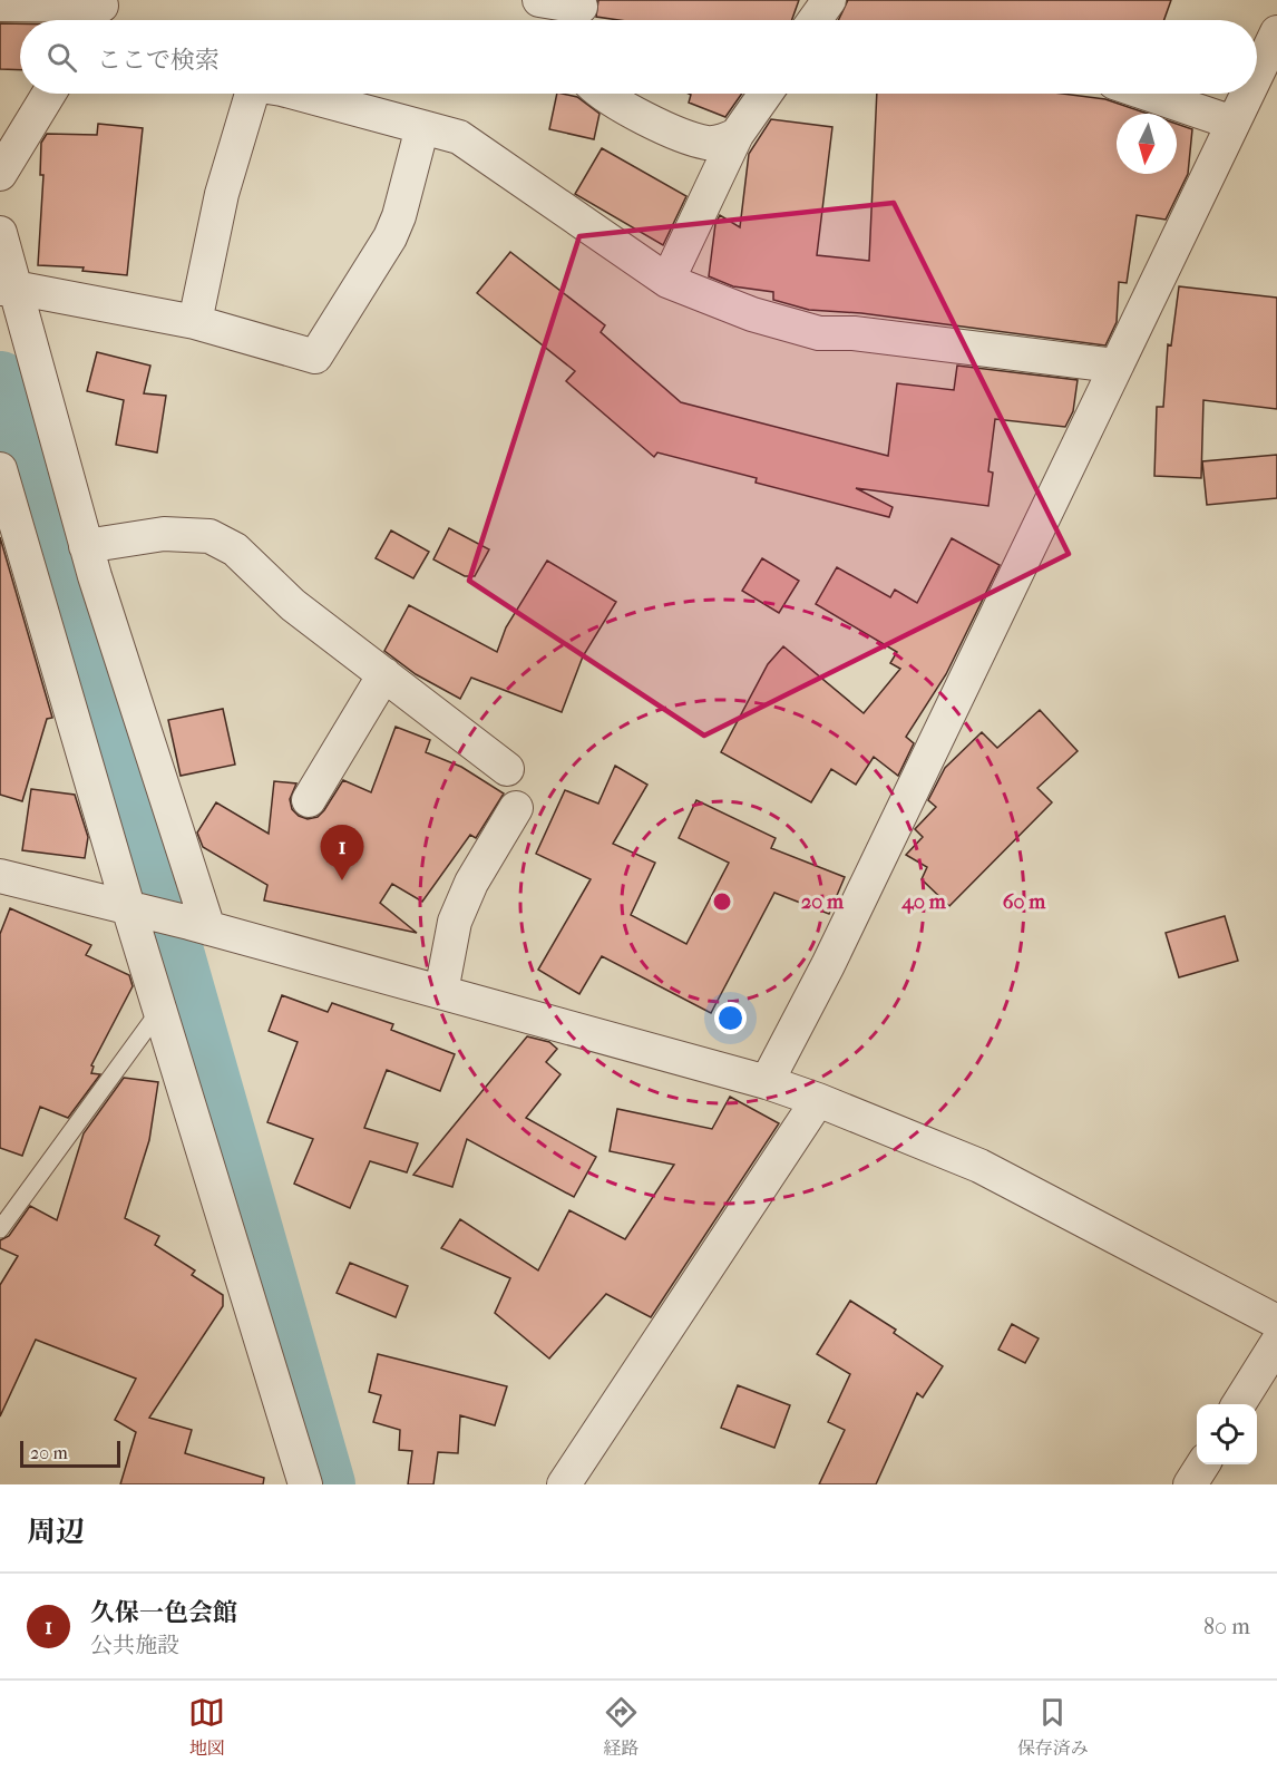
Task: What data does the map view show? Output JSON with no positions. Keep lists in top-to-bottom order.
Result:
{
  "scale_bar": "20 m",
  "north": "bottom",
  "page": {
    "search": "ここで検索",
    "pins": "1",
    "scale": "20 m",
    "heading": "周辺",
    "list": [
      {
        "mark": "1",
        "name": "久保一色会館",
        "note": "公共施設",
        "value": "80 m"
      }
    ],
    "nav": ["地図", "経路", "保存済み"]
  },
  "rings": ["20 m", "40 m", "60 m"]
}
